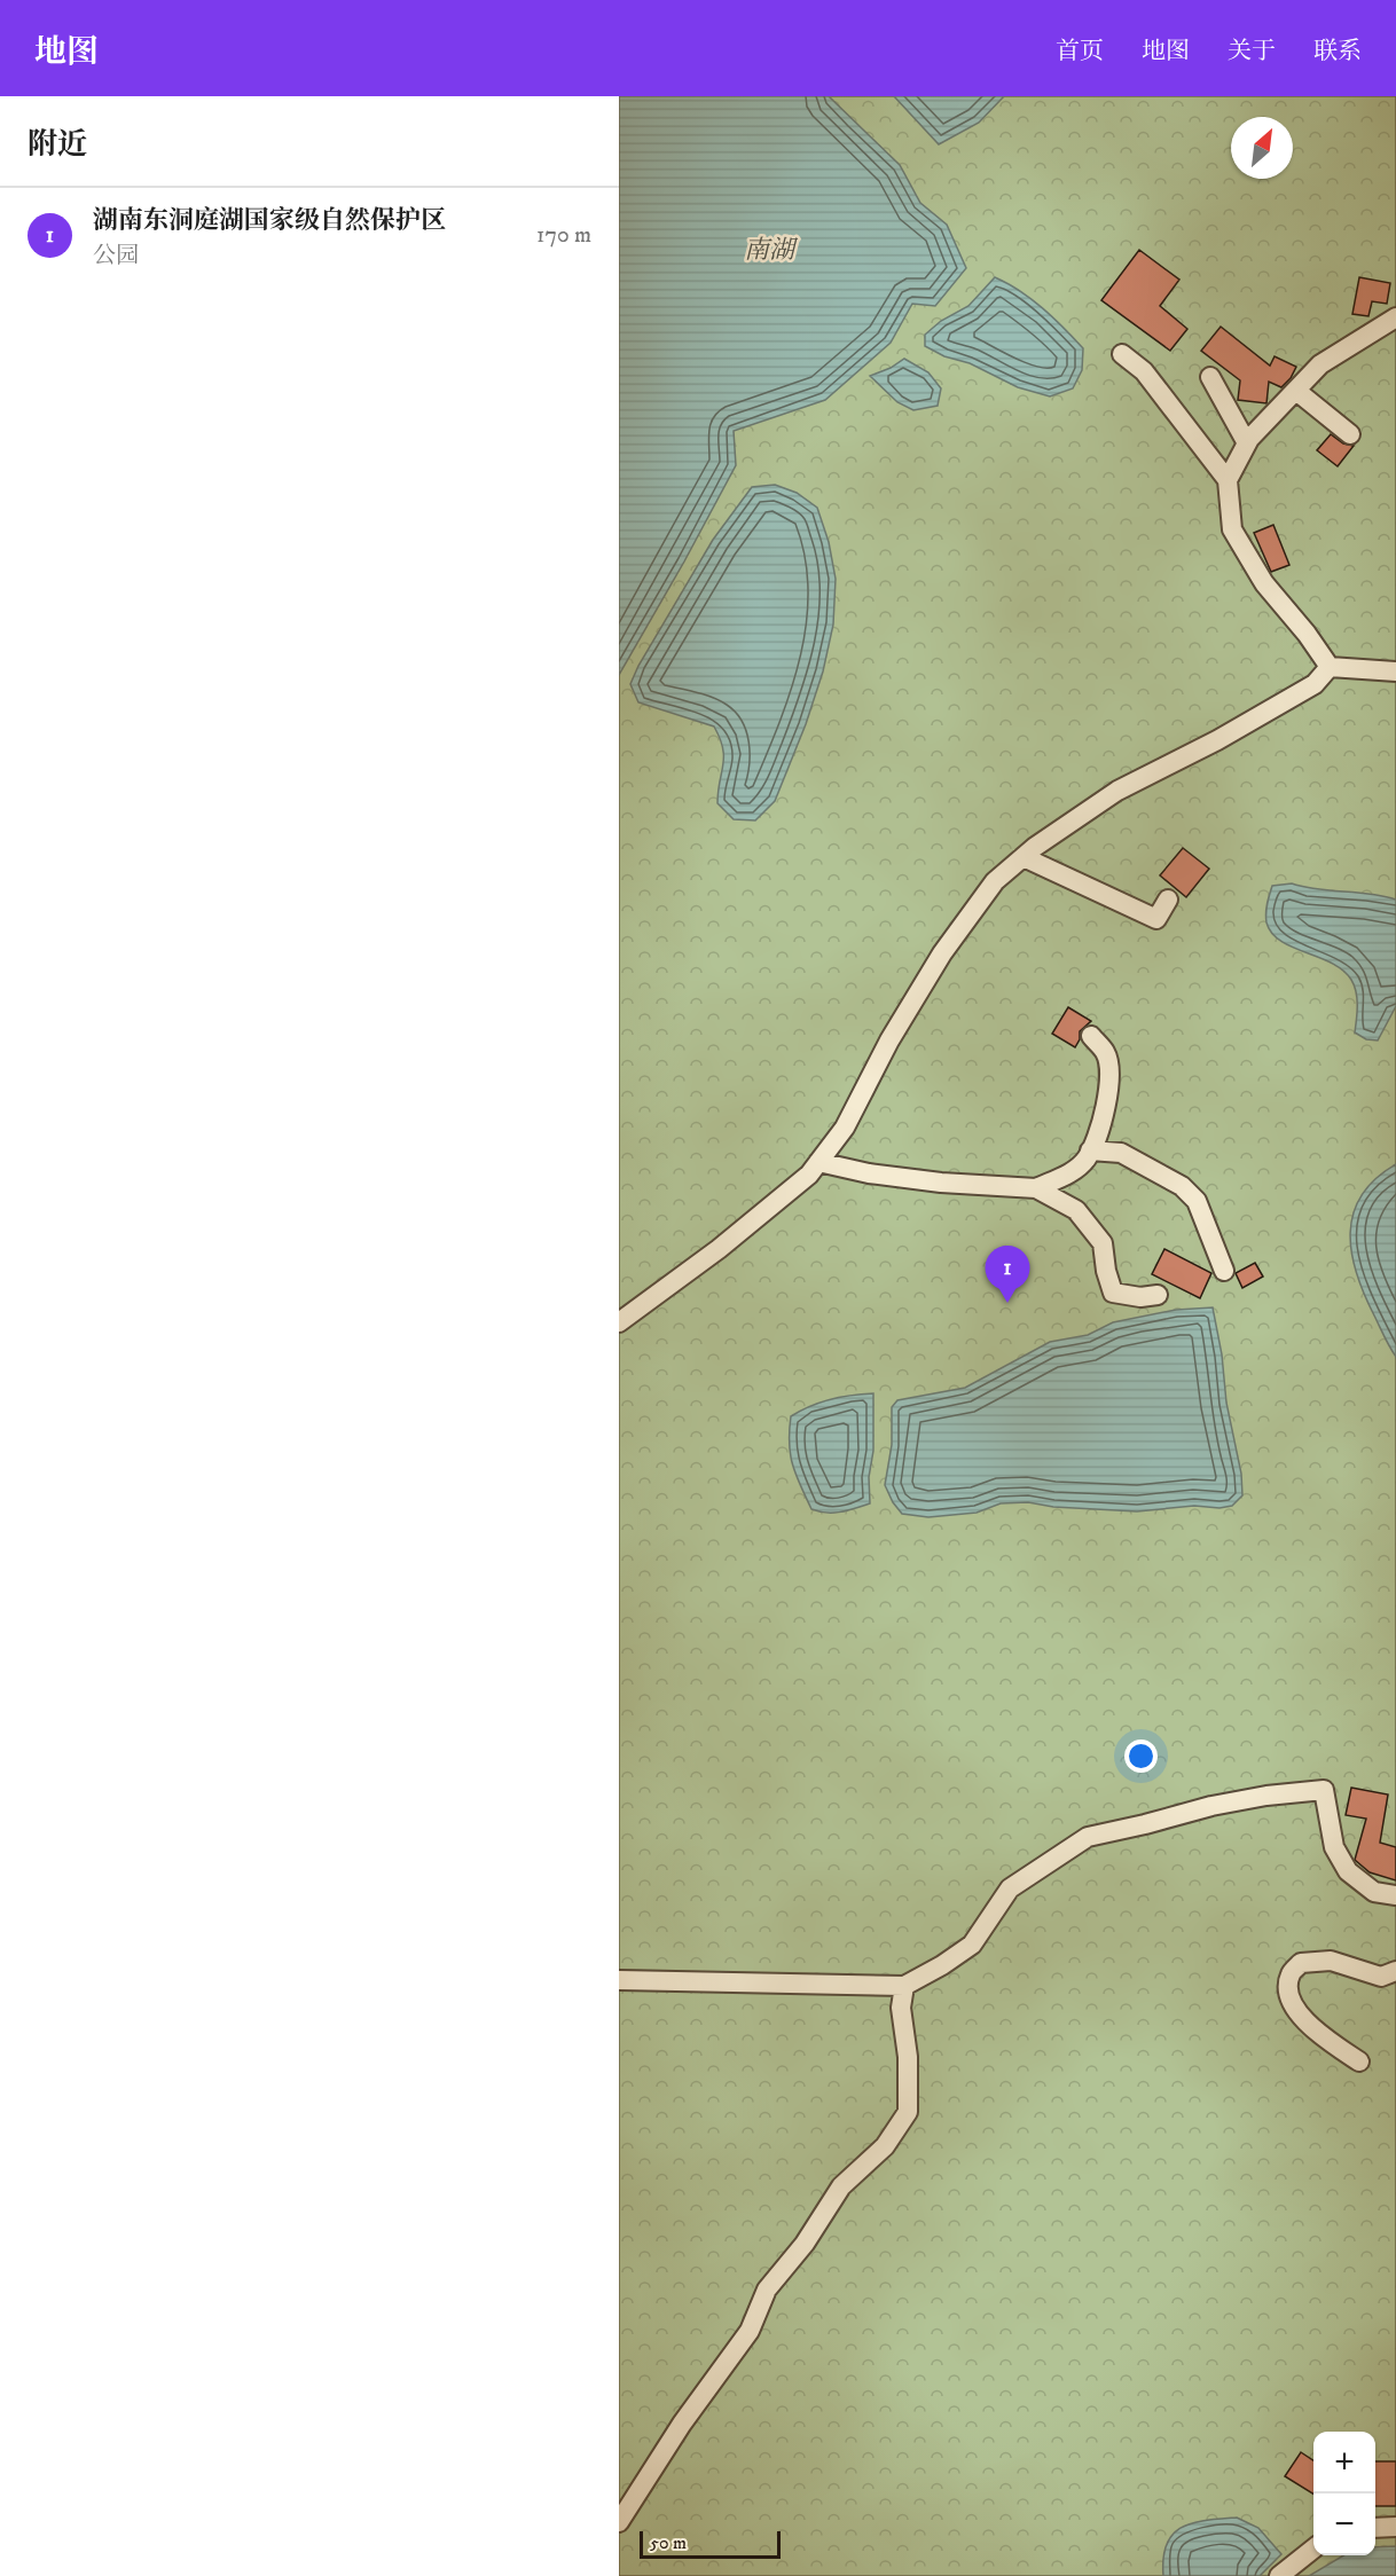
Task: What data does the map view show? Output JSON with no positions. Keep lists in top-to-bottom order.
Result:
{
  "water": ["南湖"],
  "scale_bar": "50 m",
  "north": "top right",
  "page": {
    "header": "地图",
    "nav": [
      "首页",
      "地图",
      "关于",
      "联系"
    ],
    "heading": "附近",
    "list": [
      {
        "mark": "1",
        "name": "湖南东洞庭湖国家级自然保护区",
        "note": "公园",
        "value": "170 m"
      }
    ],
    "pins": "1",
    "map_buttons": ["+", "−"],
    "scale": "50 m"
  }
}
